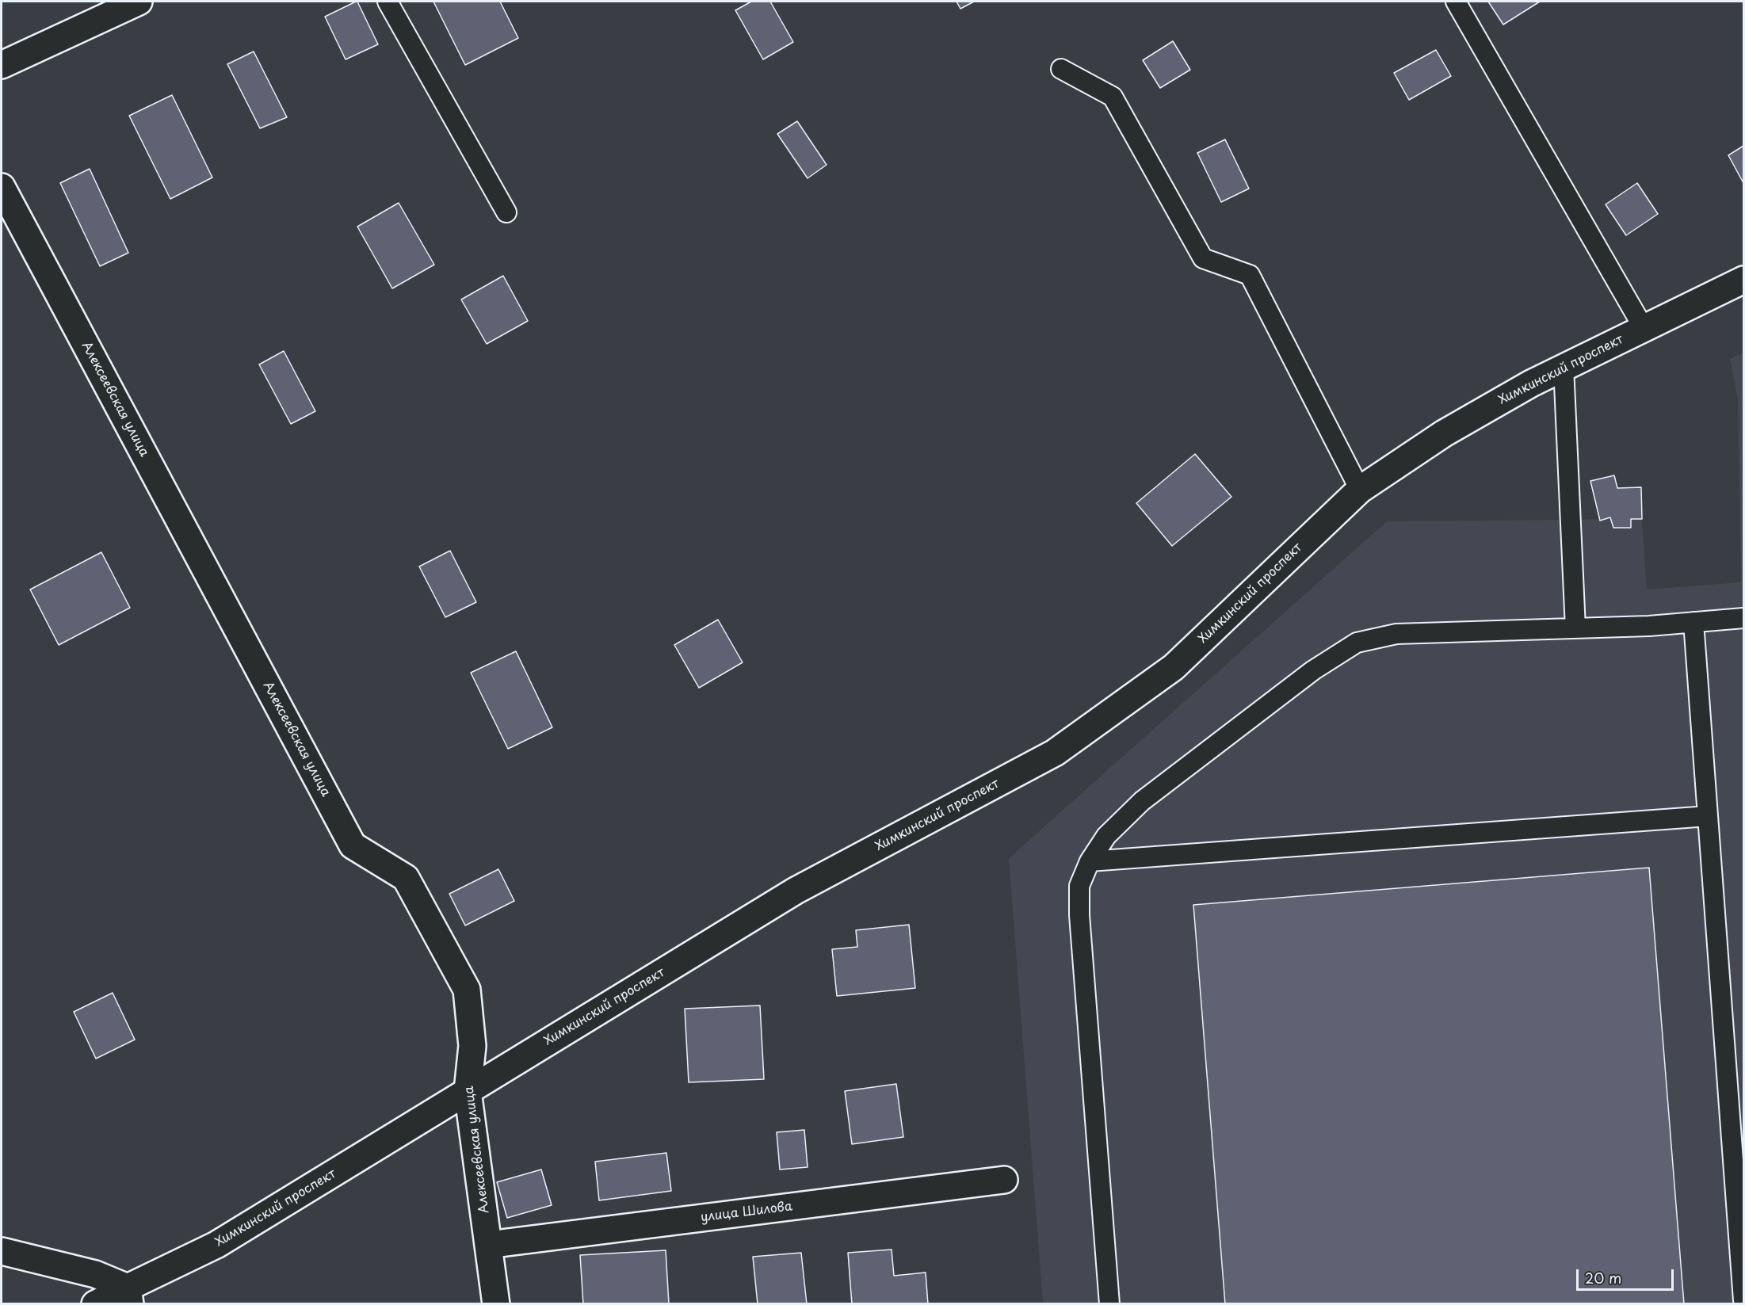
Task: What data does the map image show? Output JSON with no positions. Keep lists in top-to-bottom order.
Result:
{
  "streets": {
    "street": ["Химкинский проспект", "Алексеевская улица", "улица Шилова"]
  },
  "crossings": [
    ["Химкинский проспект", "Алексеевская улица"],
    ["Алексеевская улица", "улица Шилова"]
  ],
  "scale_bar": "20 m"
}
